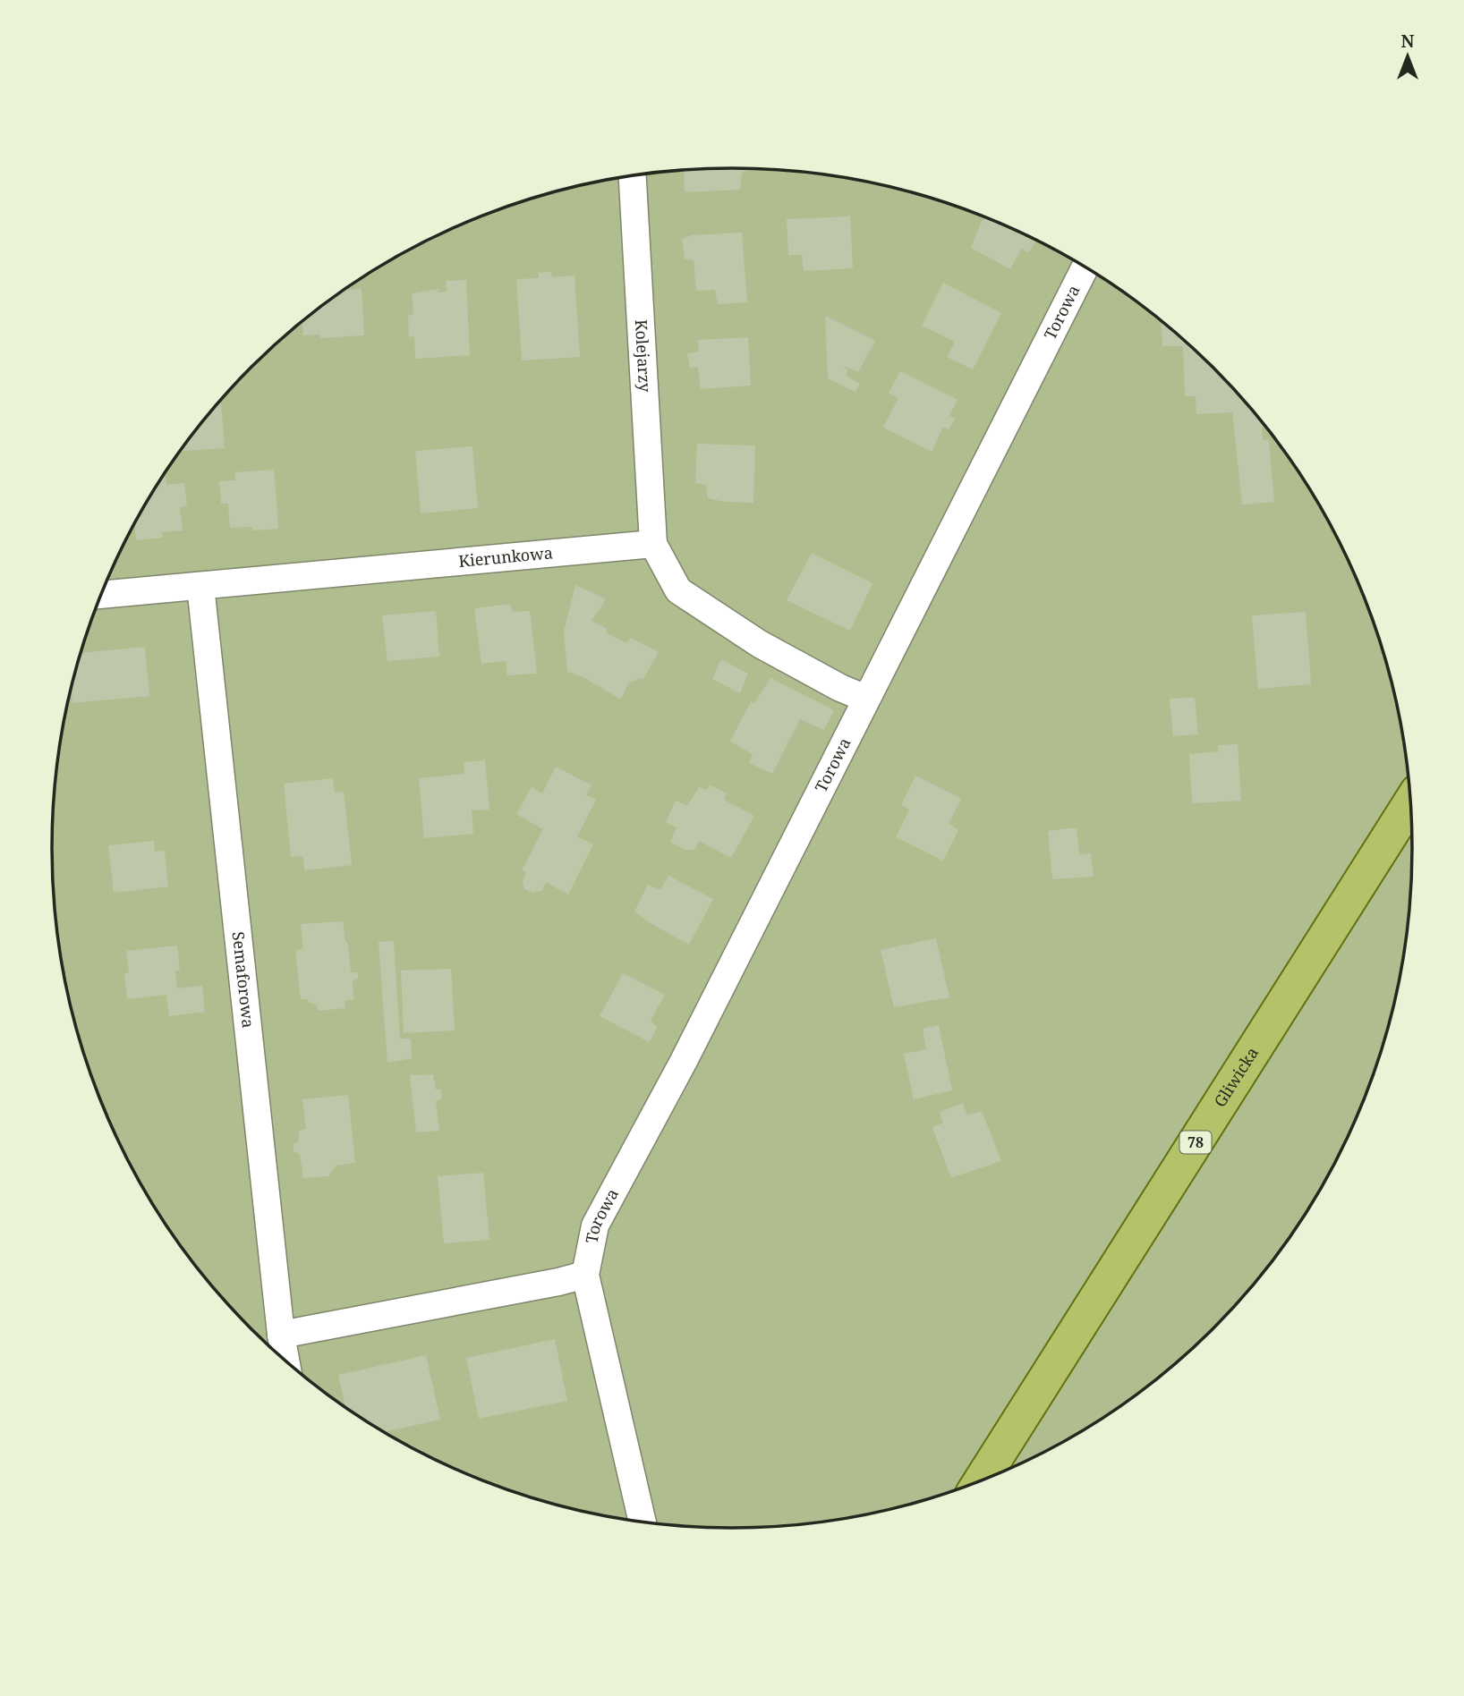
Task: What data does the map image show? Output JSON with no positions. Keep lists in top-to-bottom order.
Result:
{
  "streets": {
    "main road": ["Gliwicka", "78"],
    "street": [
      "Torowa",
      "Kolejarzy",
      "Kierunkowa",
      "Semaforowa"
    ]
  },
  "crossings": [
    ["Kolejarzy", "Kierunkowa"],
    ["Kierunkowa", "Semaforowa"]
  ],
  "north": "top"
}
